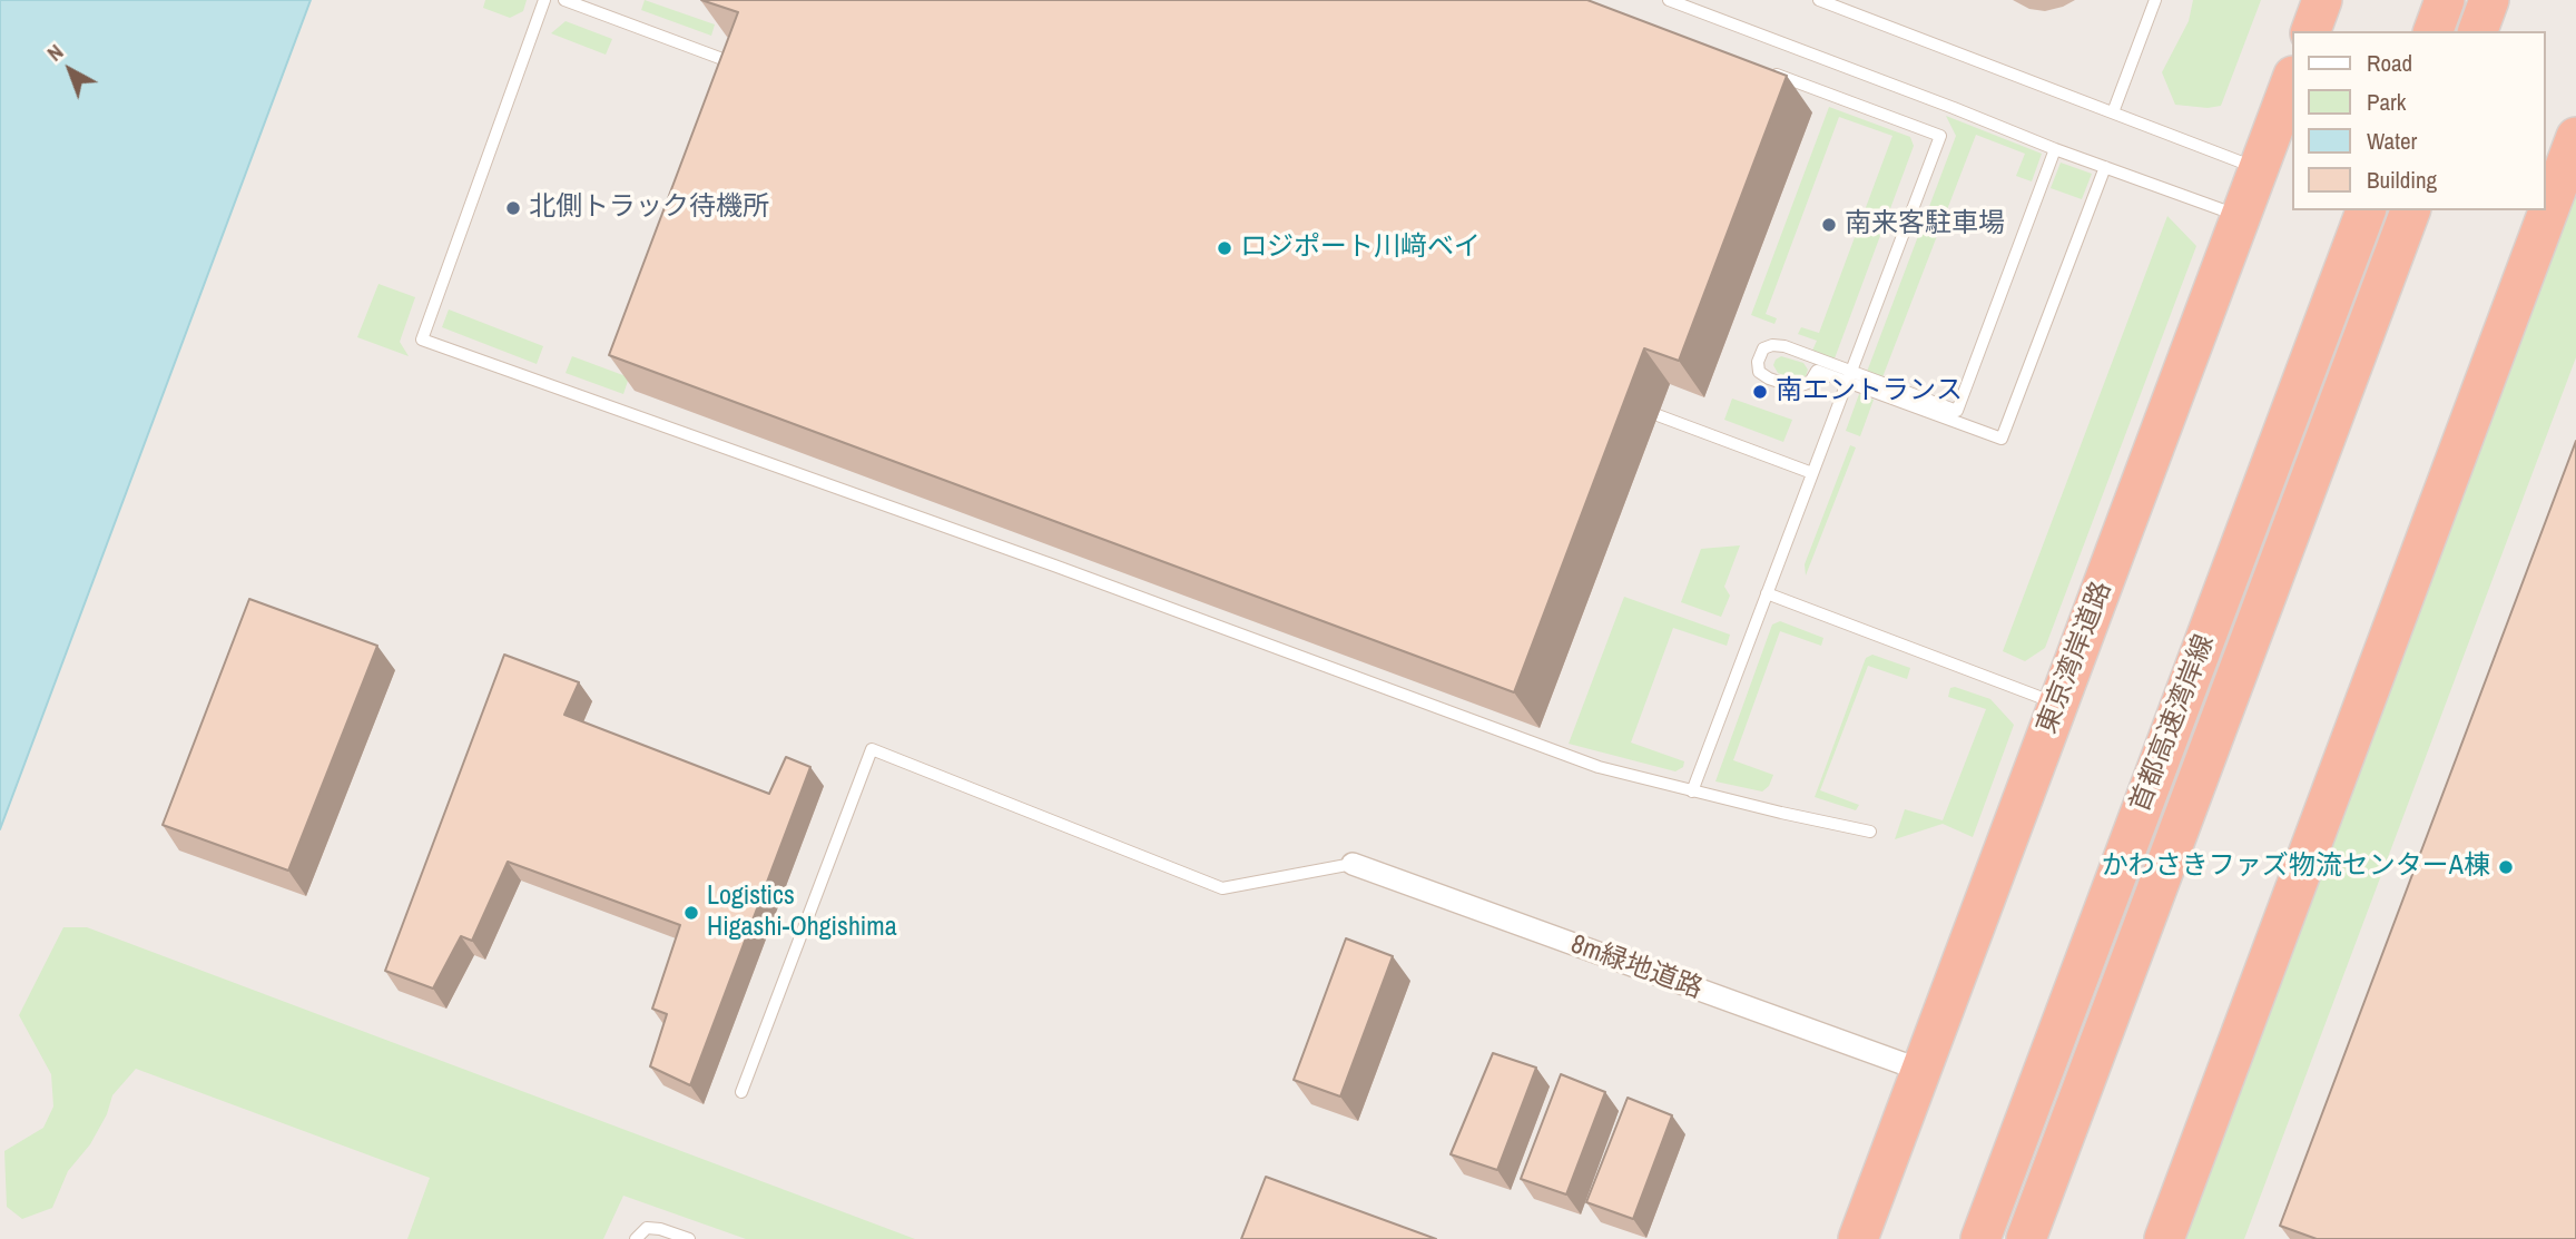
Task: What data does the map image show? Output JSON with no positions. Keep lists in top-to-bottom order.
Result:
{
  "streets": {
    "highway": ["東京湾岸道路", "首都高速湾岸線"],
    "street": ["8m緑地道路"]
  },
  "crossings": [
    ["東京湾岸道路", "8m緑地道路"]
  ],
  "places": [
    "北側トラック待機所",
    "南来客駐車場",
    "ロジポート川﨑ベイ",
    "南エントランス",
    "かわさきファズ物流センターA棟",
    "Logistics Higashi-Ohgishima"
  ],
  "legend": [
    "Road",
    "Park",
    "Water",
    "Building"
  ],
  "north": "top left"
}
